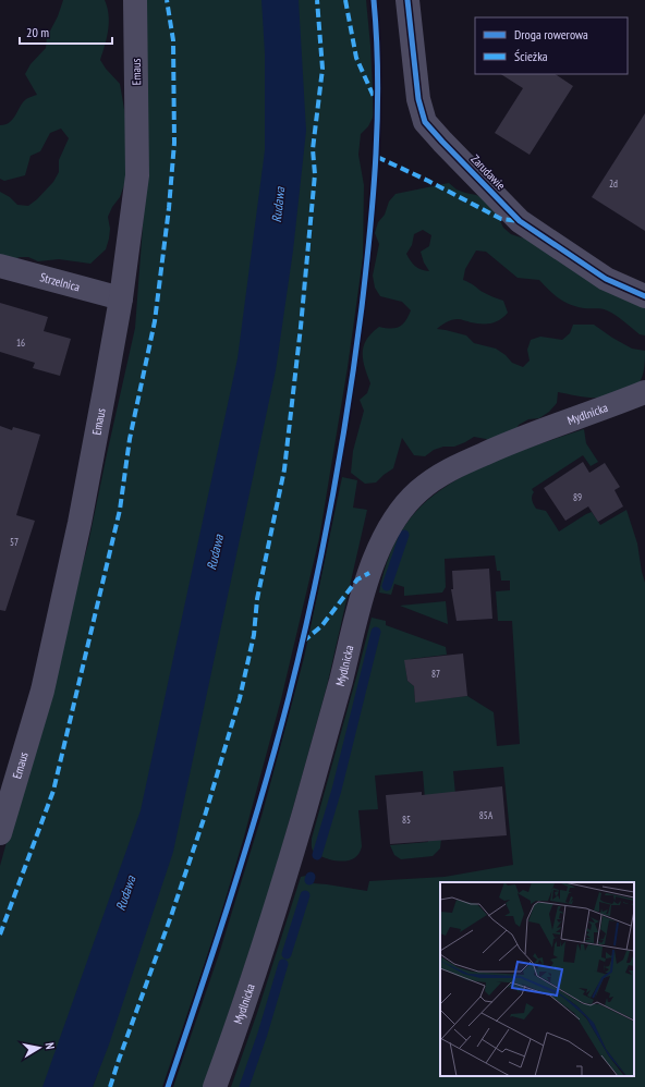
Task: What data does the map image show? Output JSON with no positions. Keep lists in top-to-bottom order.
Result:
{
  "streets": {
    "street": [
      "Emaus",
      "Zarudawie",
      "Strzelnica",
      "Mydlnicka"
    ]
  },
  "crossings": [
    ["Emaus", "Strzelnica"]
  ],
  "water": ["Rudawa"],
  "house_numbers": [
    "2d",
    "16",
    "89",
    "57",
    "87",
    "85A",
    "85"
  ],
  "legend": ["Droga rowerowa", "Ścieżka"],
  "scale_bar": "20 m",
  "north": "right"
}
